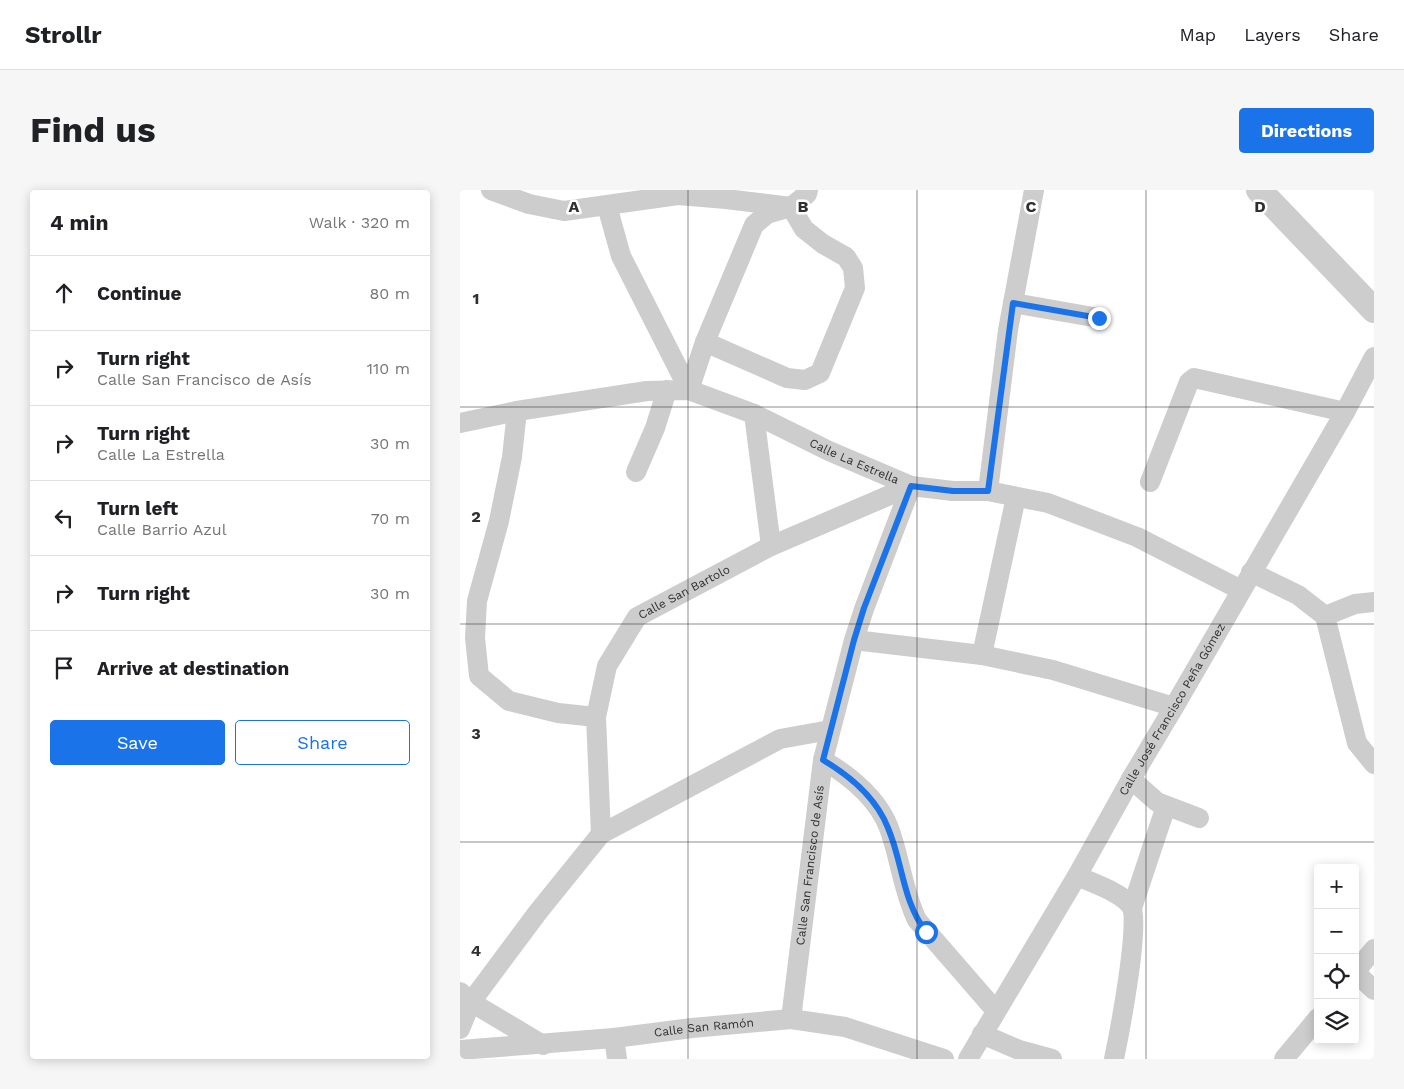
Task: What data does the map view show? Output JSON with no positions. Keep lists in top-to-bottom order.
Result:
{
  "streets": {
    "street": [
      "Calle La Estrella",
      "Calle San Bartolo",
      "Calle José Francisco Peña Gómez",
      "Calle San Francisco de Asís",
      "Calle San Ramón"
    ]
  },
  "crossings": [
    ["Calle La Estrella", "Calle San Bartolo"],
    ["Calle La Estrella", "Calle José Francisco Peña Gómez"],
    ["Calle La Estrella", "Calle San Francisco de Asís"],
    ["Calle San Bartolo", "Calle San Francisco de Asís"],
    ["Calle San Francisco de Asís", "Calle San Ramón"]
  ],
  "page": {
    "header": "Strollr",
    "nav": ["Map", "Layers", "Share"],
    "buttons": [
      "Directions",
      ["Save", "Share"]
    ],
    "title": "Find us",
    "heading": ["4 min", "Walk · 320 m"],
    "list": [
      ["Continue", "80 m"],
      ["Turn right", "Calle San Francisco de Asís", "110 m"],
      ["Turn right", "Calle La Estrella", "30 m"],
      ["Turn left", "Calle Barrio Azul", "70 m"],
      ["Turn right", "30 m"],
      "Arrive at destination"
    ],
    "map_buttons": ["+", "−"]
  },
  "grid": {
    "columns": [
      "A",
      "B",
      "C",
      "D"
    ],
    "rows": [
      "1",
      "2",
      "3",
      "4"
    ]
  }
}
